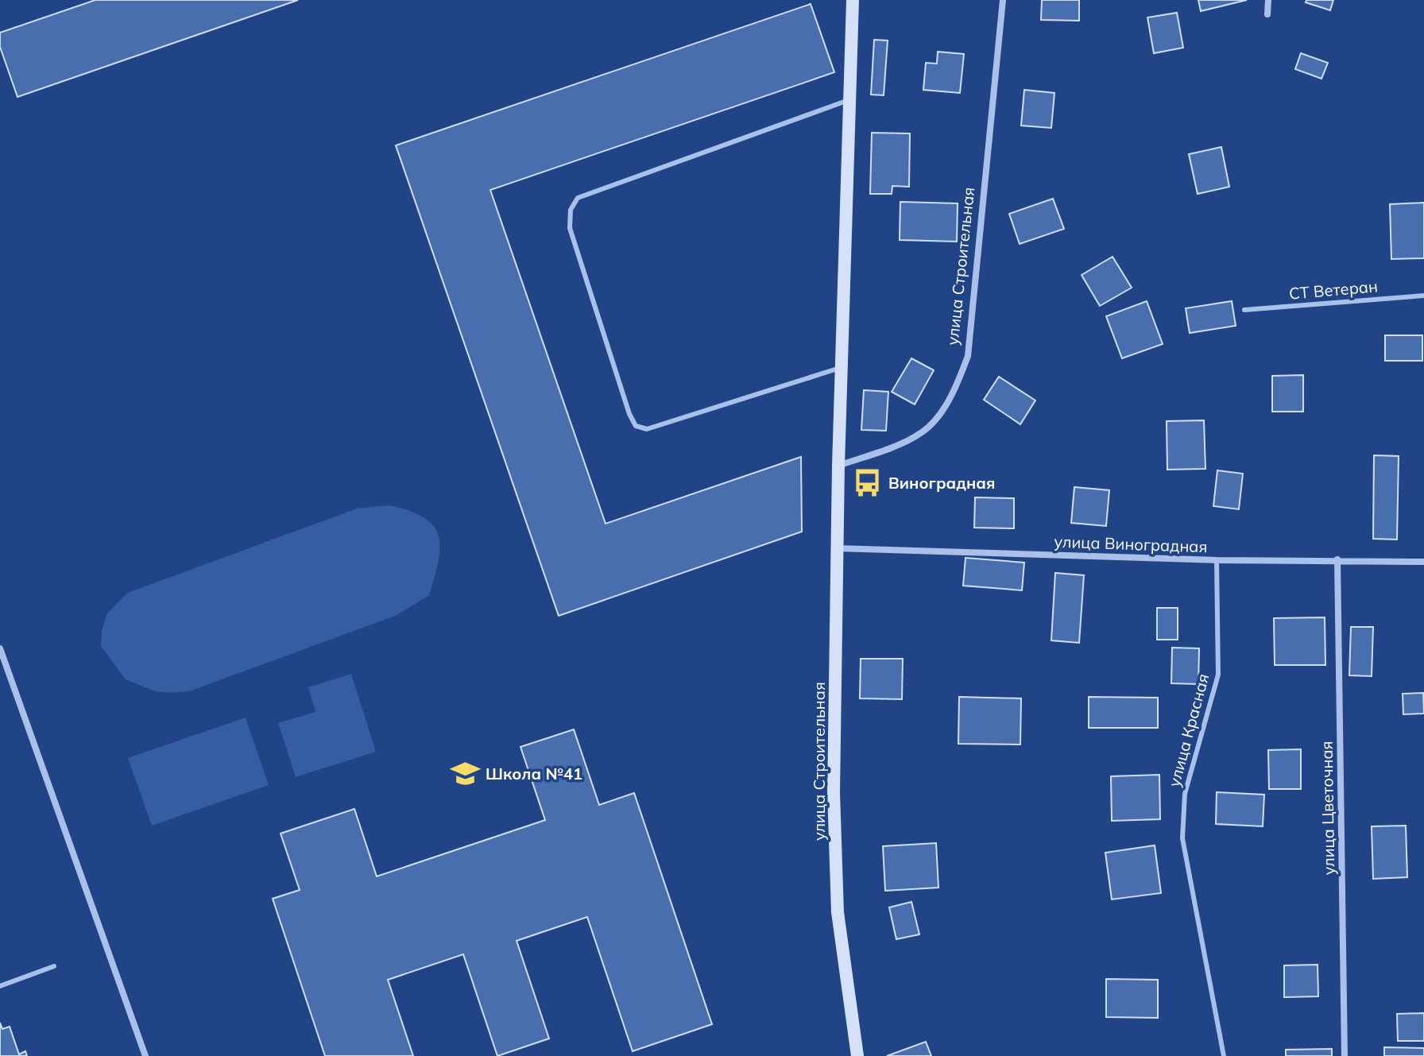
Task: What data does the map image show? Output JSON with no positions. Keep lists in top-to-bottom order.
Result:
{
  "streets": {
    "street": ["улица Строительная", "улица Виноградная", "улица Цветочная"],
    "lane": ["СТ Ветеран", "улица Красная"]
  },
  "crossings": [
    ["улица Строительная", "улица Виноградная"],
    ["улица Виноградная", "улица Красная"],
    ["улица Виноградная", "улица Цветочная"]
  ],
  "places": {
    "bus stop": ["Виноградная"],
    "school or university": ["Школа №41"]
  }
}
